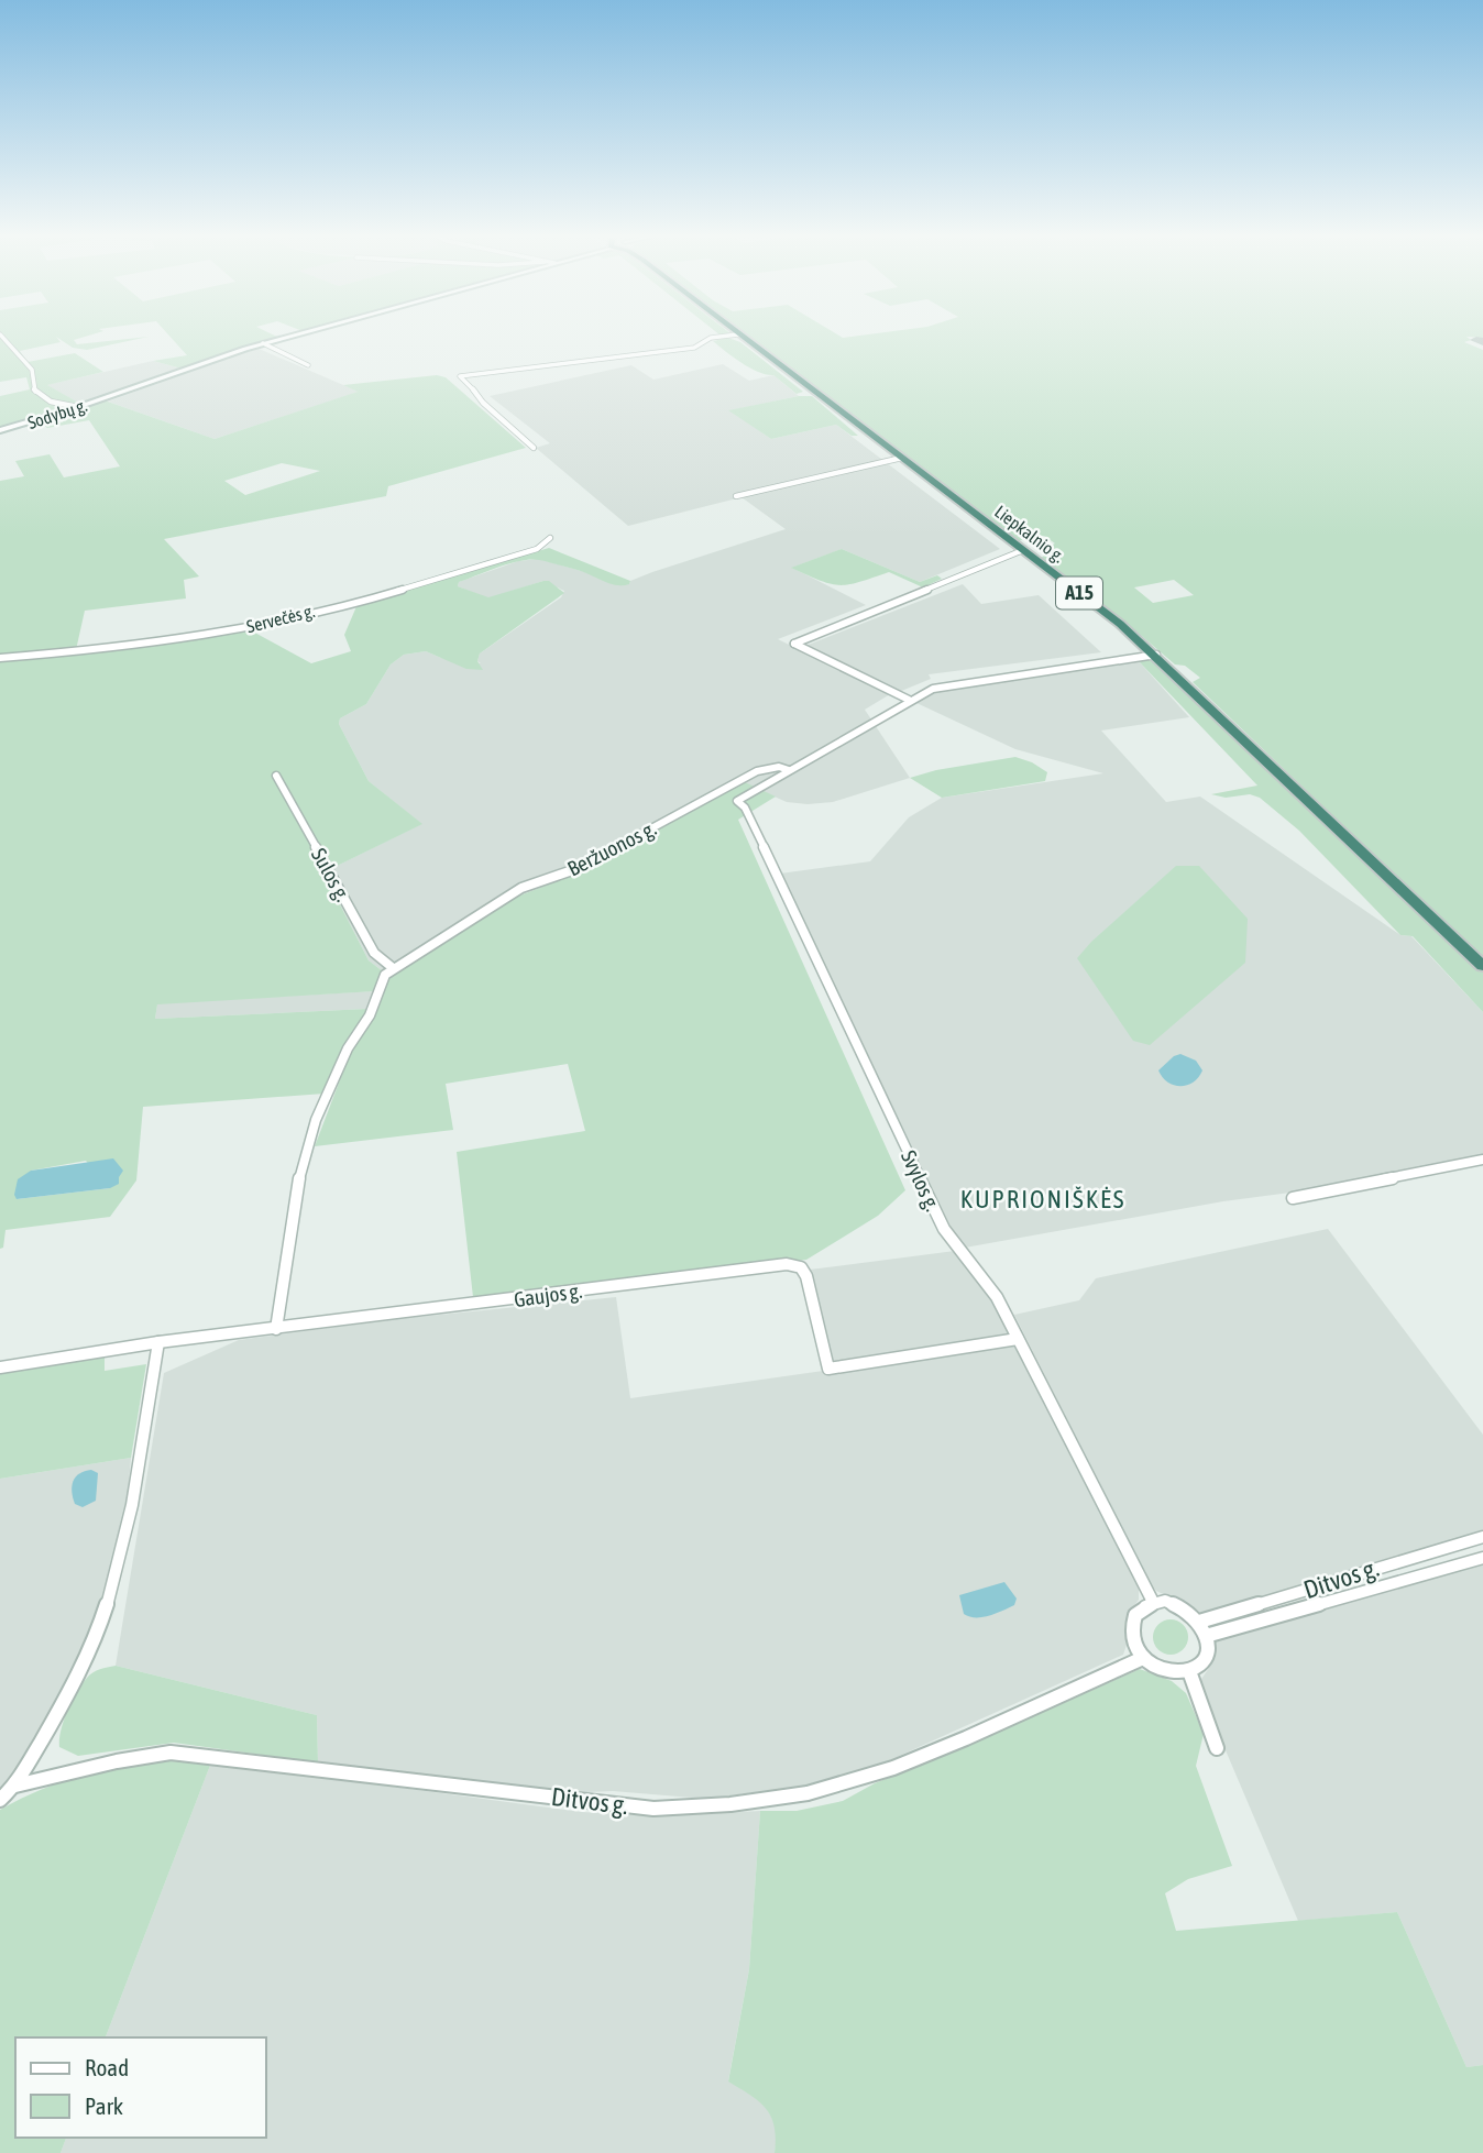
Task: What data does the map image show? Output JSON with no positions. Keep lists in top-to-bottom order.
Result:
{
  "streets": {
    "highway": ["Liepkalnio g.", "A15"],
    "main road": ["Sodybų g."],
    "street": [
      "Servečės g.",
      "Beržuonos g.",
      "Sulos g.",
      "Svylos g.",
      "Gaujos g.",
      "Ditvos g."
    ]
  },
  "crossings": [
    ["Liepkalnio g.", "Beržuonos g."],
    ["Beržuonos g.", "Sulos g."],
    ["Beržuonos g.", "Svylos g."],
    ["Svylos g.", "Gaujos g."],
    ["Svylos g.", "Ditvos g."]
  ],
  "districts": ["KUPRIONIŠKĖS"],
  "legend": ["Road", "Park"]
}
